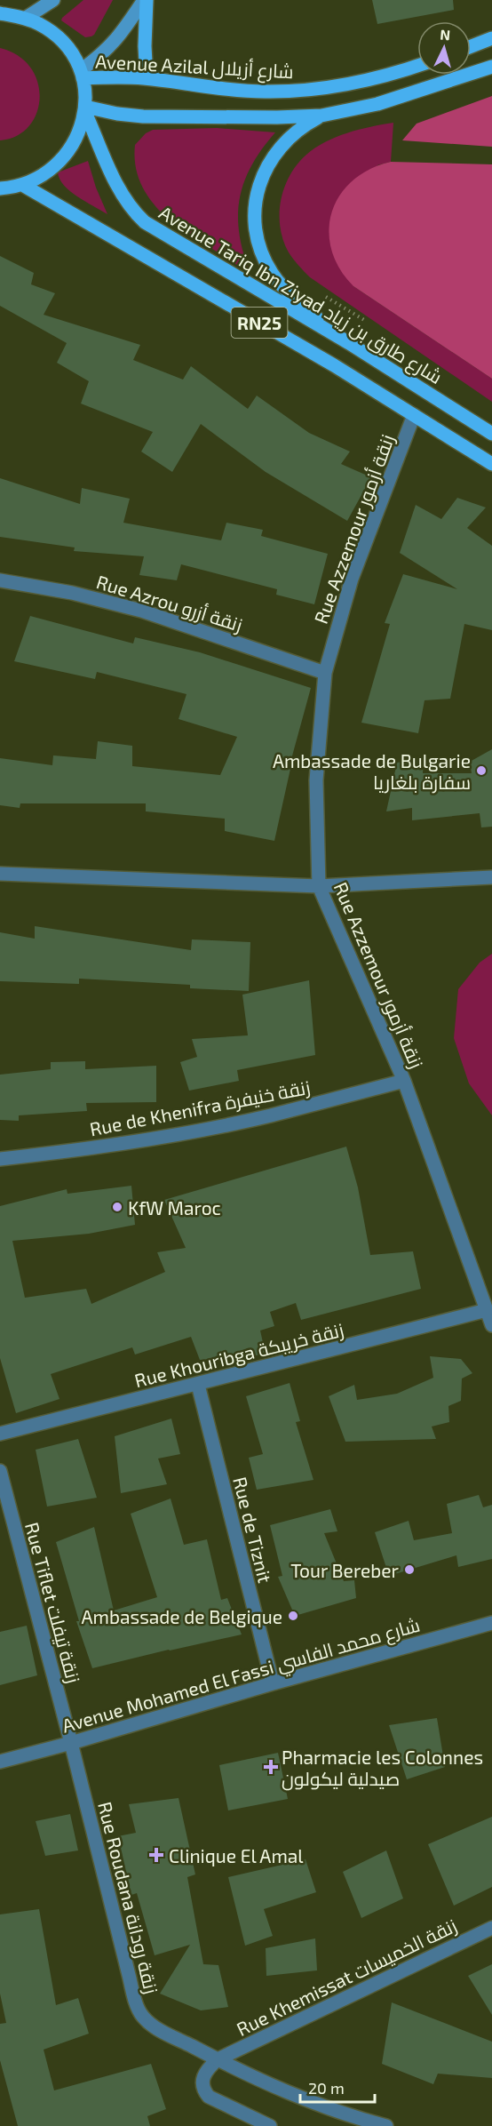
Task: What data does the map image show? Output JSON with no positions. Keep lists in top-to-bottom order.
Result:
{
  "streets": {
    "main road": ["Avenue Azilal شارع أزيلال", "Avenue Tariq Ibn Ziyad شارع طارق بن زياد", "RN25"],
    "street": [
      "Rue Azzemour زنقة أزمور",
      "Rue Azrou زنقة أزرو",
      "Rue de Khenifra زنقة خنيفرة",
      "Rue Khouribga زنقة خريبكة",
      "Rue de Tiznit",
      "Rue Tiflet زنقة تيفلت",
      "Avenue Mohamed El Fassi شارع محمد الفاسي",
      "Rue Roudana زنقة رودانة",
      "Rue Khemissat زنقة الخميسات"
    ]
  },
  "crossings": [
    ["Avenue Azilal شارع أزيلال", "RN25"],
    ["Avenue Tariq Ibn Ziyad شارع طارق بن زياد", "RN25"],
    ["RN25", "Rue Azzemour زنقة أزمور"],
    ["Rue Azzemour زنقة أزمور", "Rue Azrou زنقة أزرو"],
    ["Rue Azzemour زنقة أزمور", "Rue de Khenifra زنقة خنيفرة"],
    ["Rue Azzemour زنقة أزمور", "Rue Khouribga زنقة خريبكة"],
    ["Rue Khouribga زنقة خريبكة", "Rue de Tiznit"],
    ["Rue de Tiznit", "Avenue Mohamed El Fassi شارع محمد الفاسي"],
    ["Rue Tiflet زنقة تيفلت", "Avenue Mohamed El Fassi شارع محمد الفاسي"],
    ["Rue Tiflet زنقة تيفلت", "Rue Roudana زنقة رودانة"],
    ["Avenue Mohamed El Fassi شارع محمد الفاسي", "Rue Roudana زنقة رودانة"],
    ["Rue Roudana زنقة رودانة", "Rue Khemissat زنقة الخميسات"]
  ],
  "places": {
    "other": [
      "Ambassade de Bulgarie سفارة بلغاريا",
      "KfW Maroc",
      "Tour Bereber",
      "Ambassade de Belgique"
    ],
    "health": ["Pharmacie les Colonnes صيدلية ليكولون", "Clinique El Amal"]
  },
  "scale_bar": "20 m",
  "north": "top"
}
